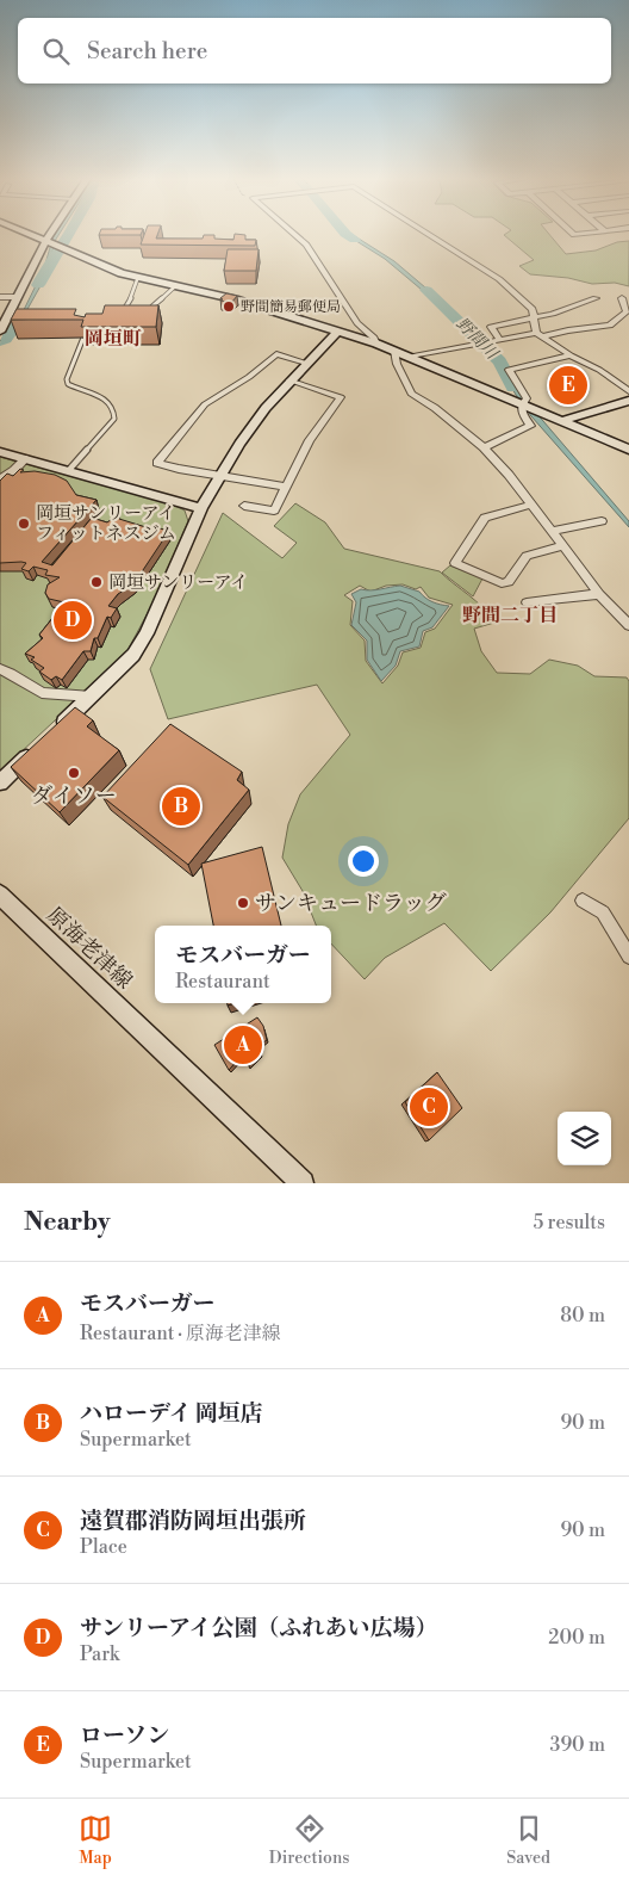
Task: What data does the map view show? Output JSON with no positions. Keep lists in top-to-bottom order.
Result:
{
  "streets": {
    "street": ["原海老津線"]
  },
  "districts": ["岡垣町", "野間二丁目"],
  "water": ["野間川"],
  "places": [
    "野間簡易郵便局",
    "岡垣サンリーアイ フィットネスジム",
    "岡垣サンリーアイ",
    "ダイソー",
    "サンキュードラッグ"
  ],
  "page": {
    "search": "Search here",
    "pins": [
      "E",
      "D",
      "B",
      "A",
      "C"
    ],
    "popup": ["モスバーガー", "Restaurant"],
    "heading": ["Nearby", "5 results"],
    "list": [
      {
        "mark": "A",
        "name": "モスバーガー",
        "note": "Restaurant · 原海老津線",
        "value": "80 m"
      },
      {
        "mark": "B",
        "name": "ハローデイ 岡垣店",
        "note": "Supermarket",
        "value": "90 m"
      },
      {
        "mark": "C",
        "name": "遠賀郡消防岡垣出張所",
        "note": "Place",
        "value": "90 m"
      },
      {
        "mark": "D",
        "name": "サンリーアイ公園（ふれあい広場）",
        "note": "Park",
        "value": "200 m"
      },
      {
        "mark": "E",
        "name": "ローソン",
        "note": "Supermarket",
        "value": "390 m"
      }
    ],
    "nav": ["Map", "Directions", "Saved"]
  }
}
